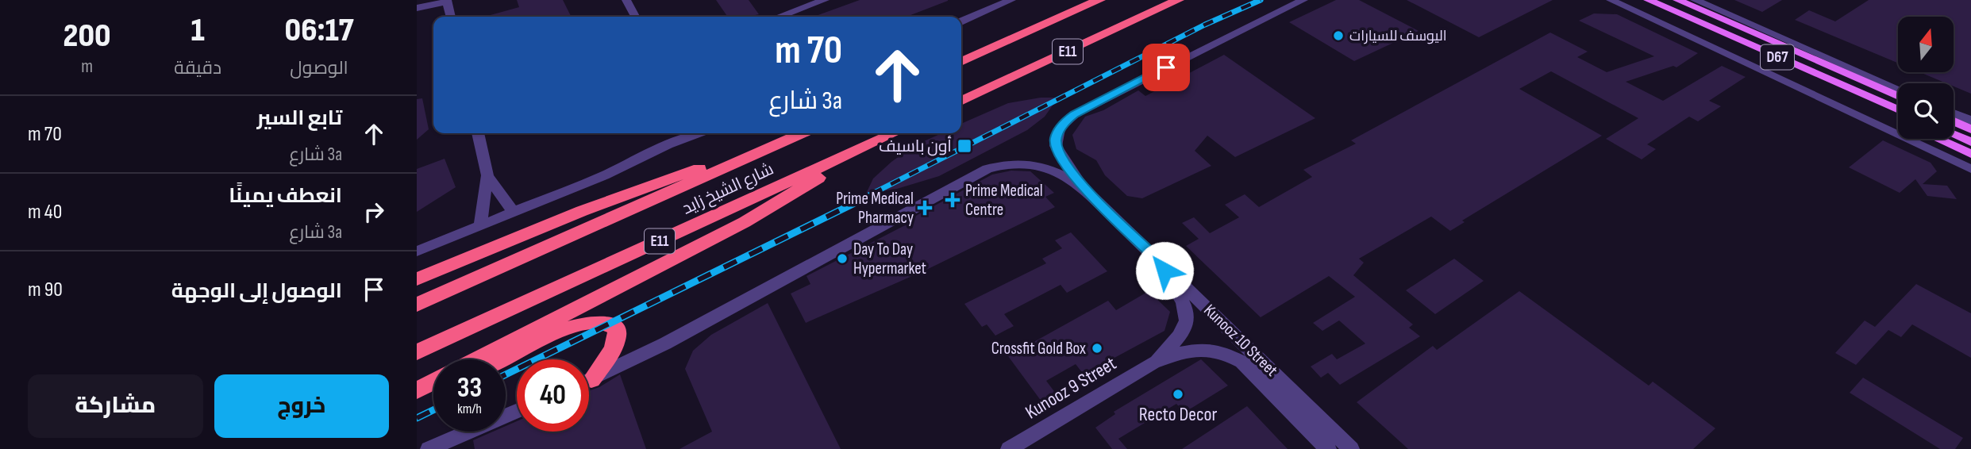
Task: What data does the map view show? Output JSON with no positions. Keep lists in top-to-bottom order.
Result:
{
  "streets": {
    "highway": ["E11", "شارع الشيخ زايد"],
    "main road": ["D67"],
    "street": ["Kunooz 10 Street", "Kunooz 9 Street"]
  },
  "crossings": [
    ["Kunooz 10 Street", "Kunooz 9 Street"]
  ],
  "places": {
    "other": [
      "اليوسف للسيارات",
      "Day To Day Hypermarket",
      "Crossfit Gold Box",
      "Recto Decor"
    ],
    "transit": ["أون باسيف"],
    "health": ["Prime Medical Centre", "Prime Medical Pharmacy"]
  },
  "north": "top",
  "page": {
    "eta": [
      "06:17",
      "الوصول",
      "1",
      "دقيقة",
      "200",
      "m"
    ],
    "turn": ["70 m", "3a شارع"],
    "list": [
      {
        "name": "تابع السير",
        "note": "3a شارع",
        "value": "70 m"
      },
      {
        "name": "انعطف يمينًا",
        "note": "3a شارع",
        "value": "40 m"
      },
      {
        "name": "الوصول إلى الوجهة",
        "value": "90 m"
      }
    ],
    "speed": "33 km/h",
    "limit": "40",
    "buttons": ["خروج", "مشاركة"]
  }
}
